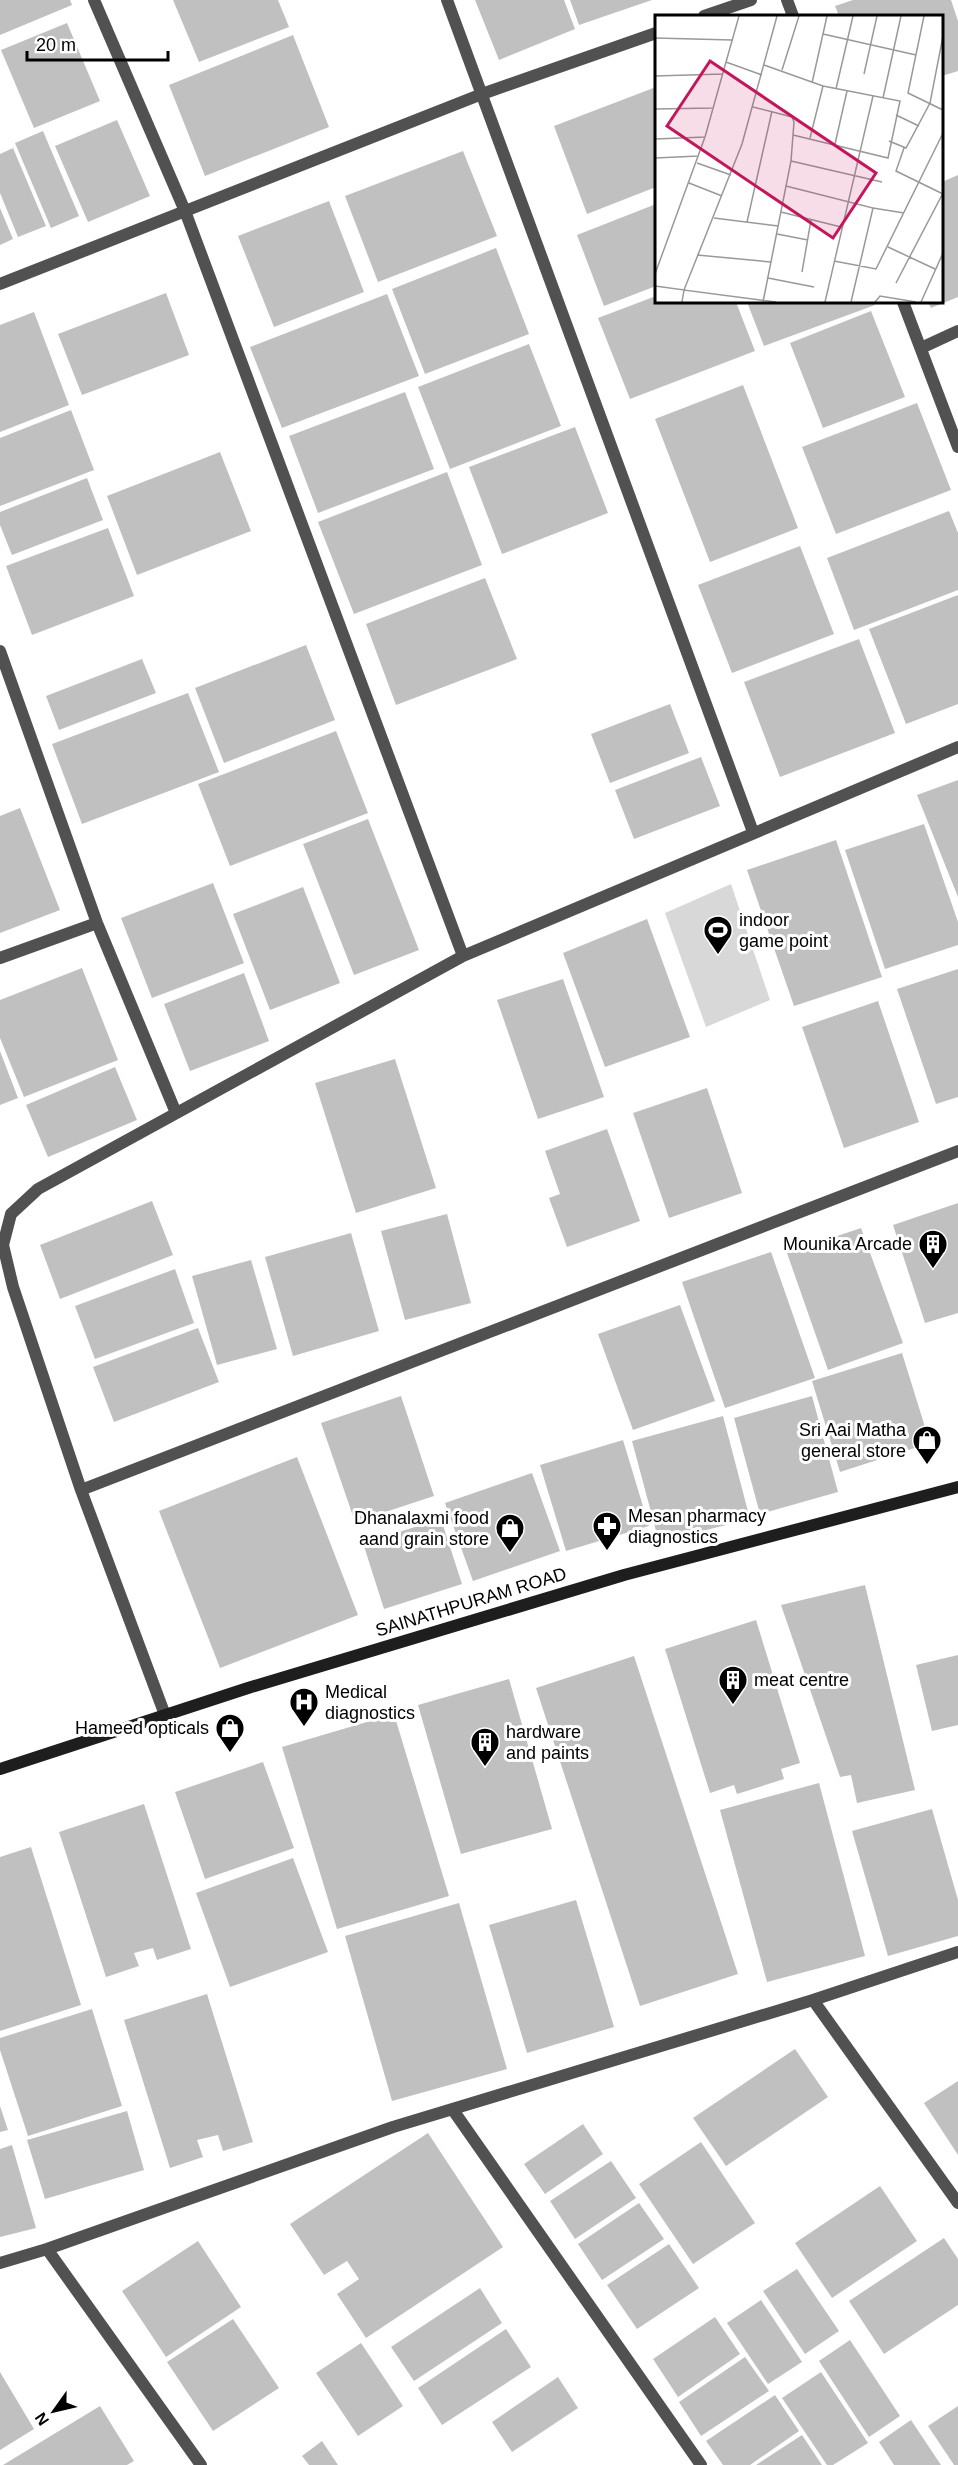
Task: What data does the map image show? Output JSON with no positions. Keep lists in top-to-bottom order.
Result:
{
  "streets": {
    "street": ["SAINATHPURAM ROAD"]
  },
  "places": {
    "sports": ["indoor game point"],
    "building": ["Mounika Arcade", "meat centre", "hardware and paints"],
    "shop": ["Sri Aai Matha general store", "Dhanalaxmi food aand grain store", "Hameed opticals"],
    "pharmacy": ["Mesan pharmacy diagnostics"],
    "hospital": ["Medical diagnostics"]
  },
  "scale_bar": "20 m",
  "north": "bottom left"
}
